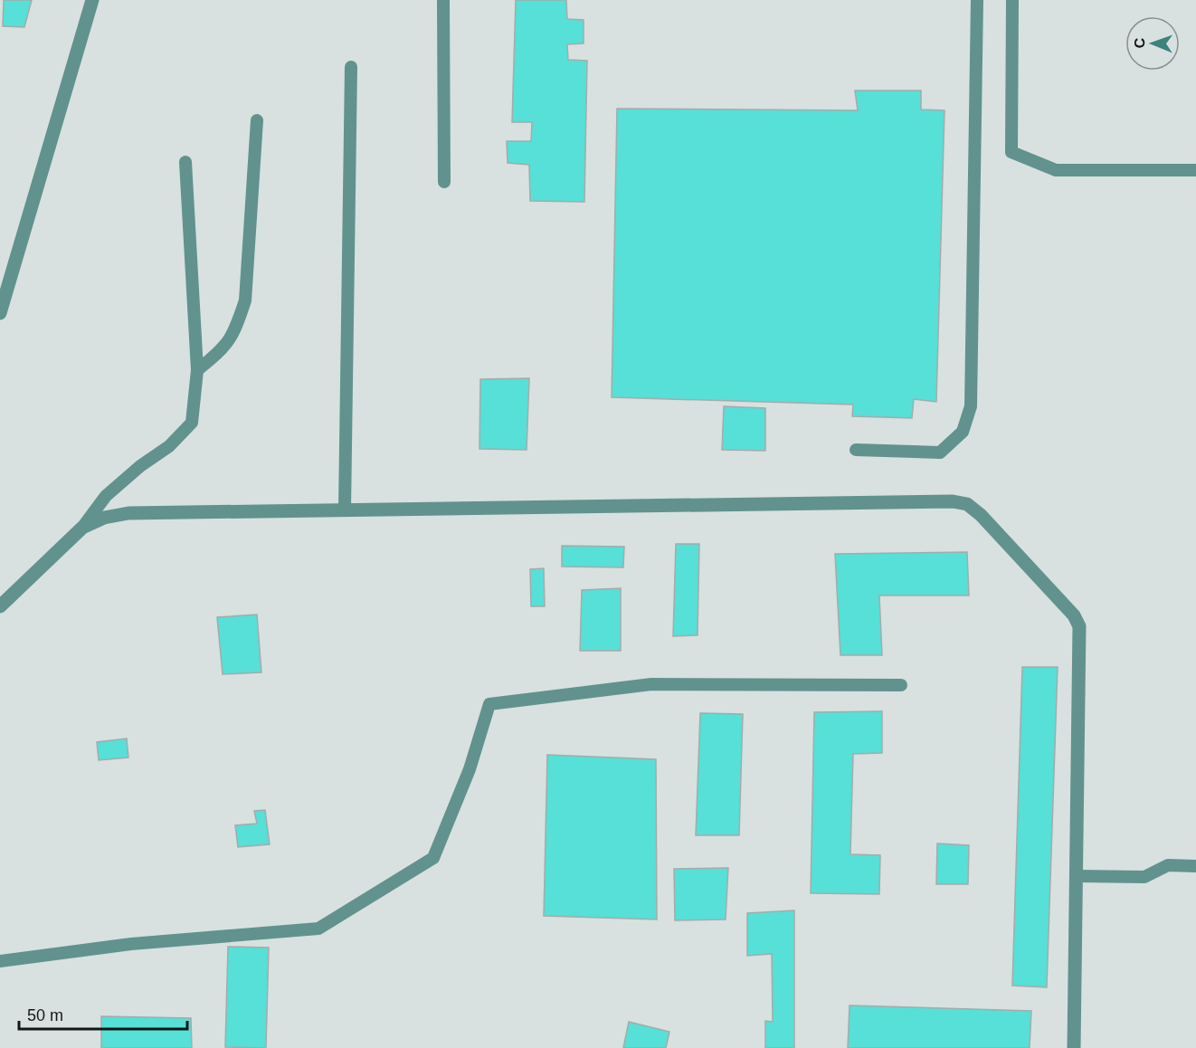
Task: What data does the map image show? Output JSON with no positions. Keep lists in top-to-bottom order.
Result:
{
  "scale_bar": "50 m",
  "north": "left"
}
